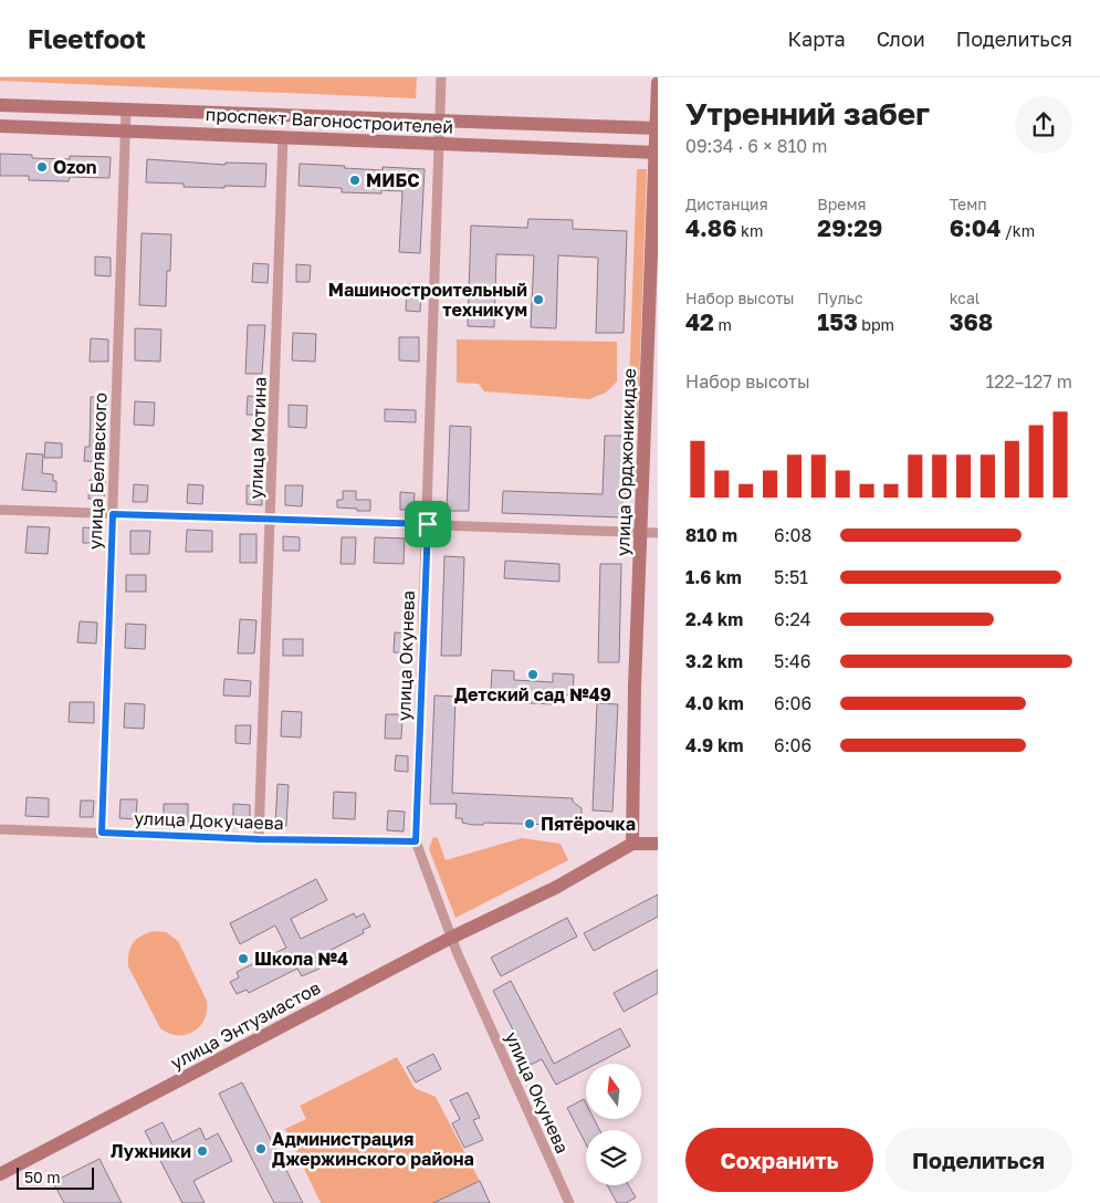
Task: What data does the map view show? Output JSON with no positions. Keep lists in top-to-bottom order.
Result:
{
  "streets": {
    "street": [
      "проспект Вагоностроителей",
      "улица Мотина",
      "улица Орджоникидзе",
      "улица Белявского",
      "улица Окунева",
      "улица Докучаева",
      "улица Энтузиастов"
    ]
  },
  "crossings": [
    ["проспект Вагоностроителей", "улица Мотина"],
    ["проспект Вагоностроителей", "улица Орджоникидзе"],
    ["проспект Вагоностроителей", "улица Белявского"],
    ["проспект Вагоностроителей", "улица Окунева"],
    ["улица Мотина", "улица Докучаева"],
    ["улица Орджоникидзе", "улица Энтузиастов"],
    ["улица Белявского", "улица Докучаева"],
    ["улица Окунева", "улица Докучаева"],
    ["улица Окунева", "улица Энтузиастов"]
  ],
  "places": [
    "Ozon",
    "МИБС",
    "Машиностроительный техникум",
    "Детский сад №49",
    "Пятёрочка",
    "Школа №4",
    "Администрация Джержинского района",
    "Лужники"
  ],
  "scale_bar": "50 m",
  "north": "top",
  "page": {
    "header": "Fleetfoot",
    "nav": ["Карта", "Слои", "Поделиться"],
    "heading": ["Утренний забег", "09:34 · 6 × 810 m"],
    "stats": [
      ["Дистанция", "4.86 km"],
      ["Время", "29:29"],
      ["Темп", "6:04 /km"],
      ["Набор высоты", "42 m"],
      ["Пульс", "153 bpm"],
      ["kcal", "368"]
    ],
    "chart": ["Набор высоты", "122–127 m"],
    "list": [
      {
        "name": "810 m",
        "note": "6:08"
      },
      {
        "name": "1.6 km",
        "note": "5:51"
      },
      {
        "name": "2.4 km",
        "note": "6:24"
      },
      {
        "name": "3.2 km",
        "note": "5:46"
      },
      {
        "name": "4.0 km",
        "note": "6:06"
      },
      {
        "name": "4.9 km",
        "note": "6:06"
      }
    ],
    "buttons": ["Сохранить", "Поделиться"],
    "scale": "50 m"
  }
}
